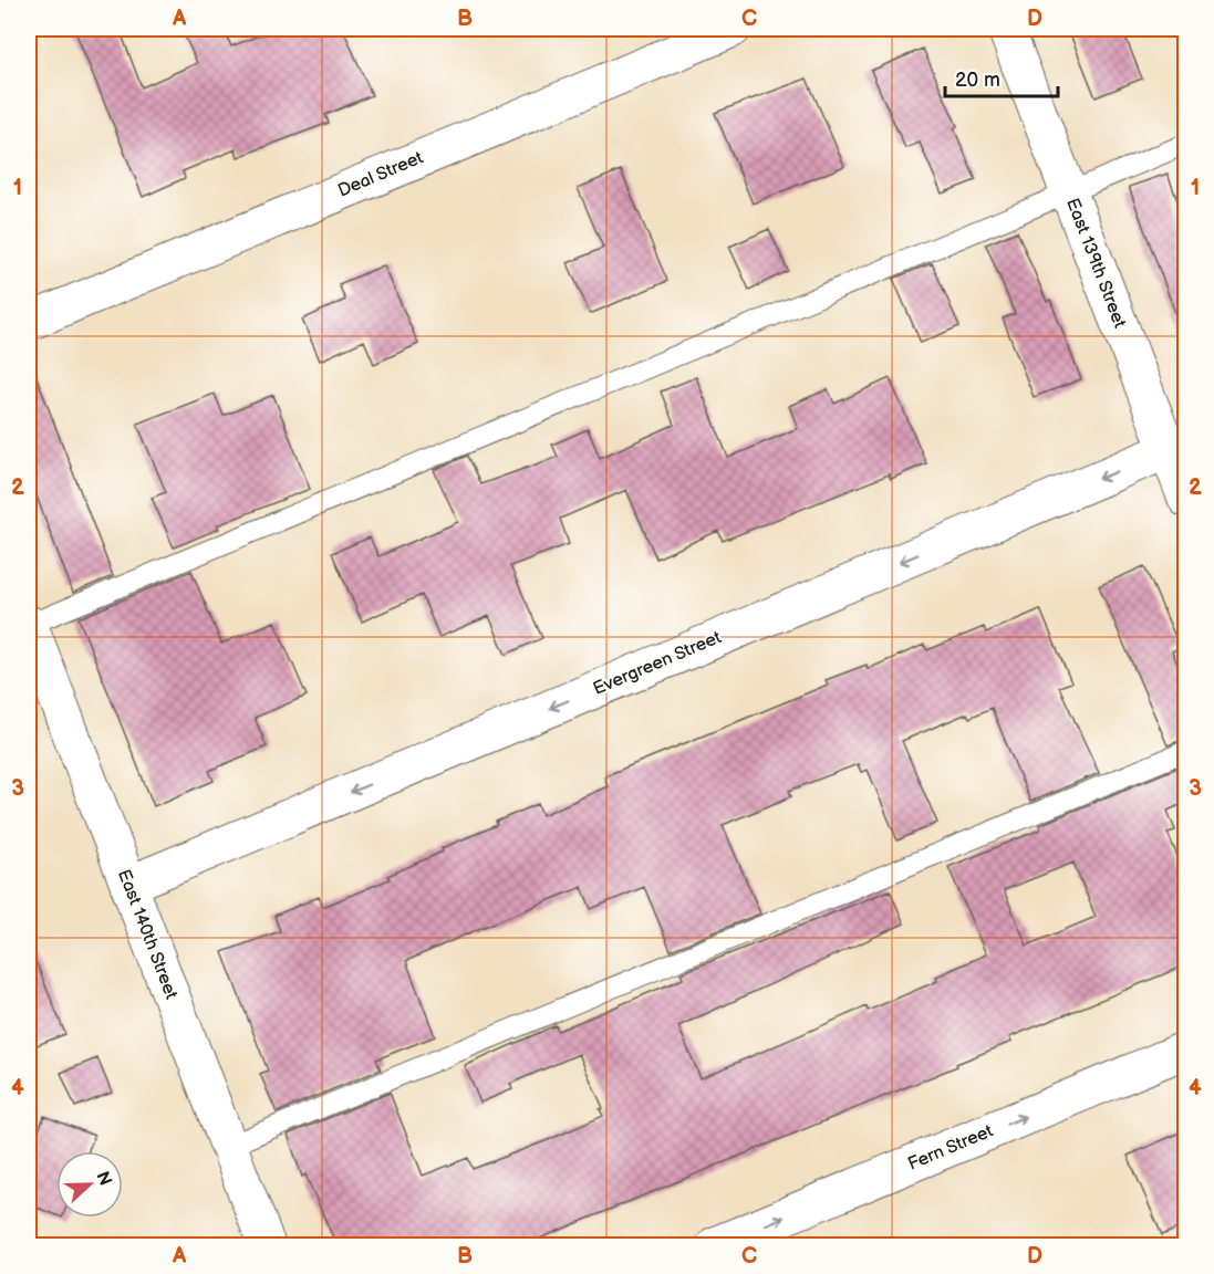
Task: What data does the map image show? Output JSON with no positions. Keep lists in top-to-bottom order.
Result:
{
  "streets": {
    "street": [
      "Deal Street",
      "East 139th Street",
      "Evergreen Street",
      "East 140th Street",
      "Fern Street"
    ]
  },
  "crossings": [
    ["East 139th Street", "Evergreen Street"],
    ["Evergreen Street", "East 140th Street"]
  ],
  "one_way": ["Evergreen Street", "Fern Street"],
  "scale_bar": "20 m",
  "north": "right",
  "grid": {
    "columns": [
      "A",
      "B",
      "C",
      "D"
    ],
    "rows": [
      "1",
      "2",
      "3",
      "4"
    ]
  }
}
